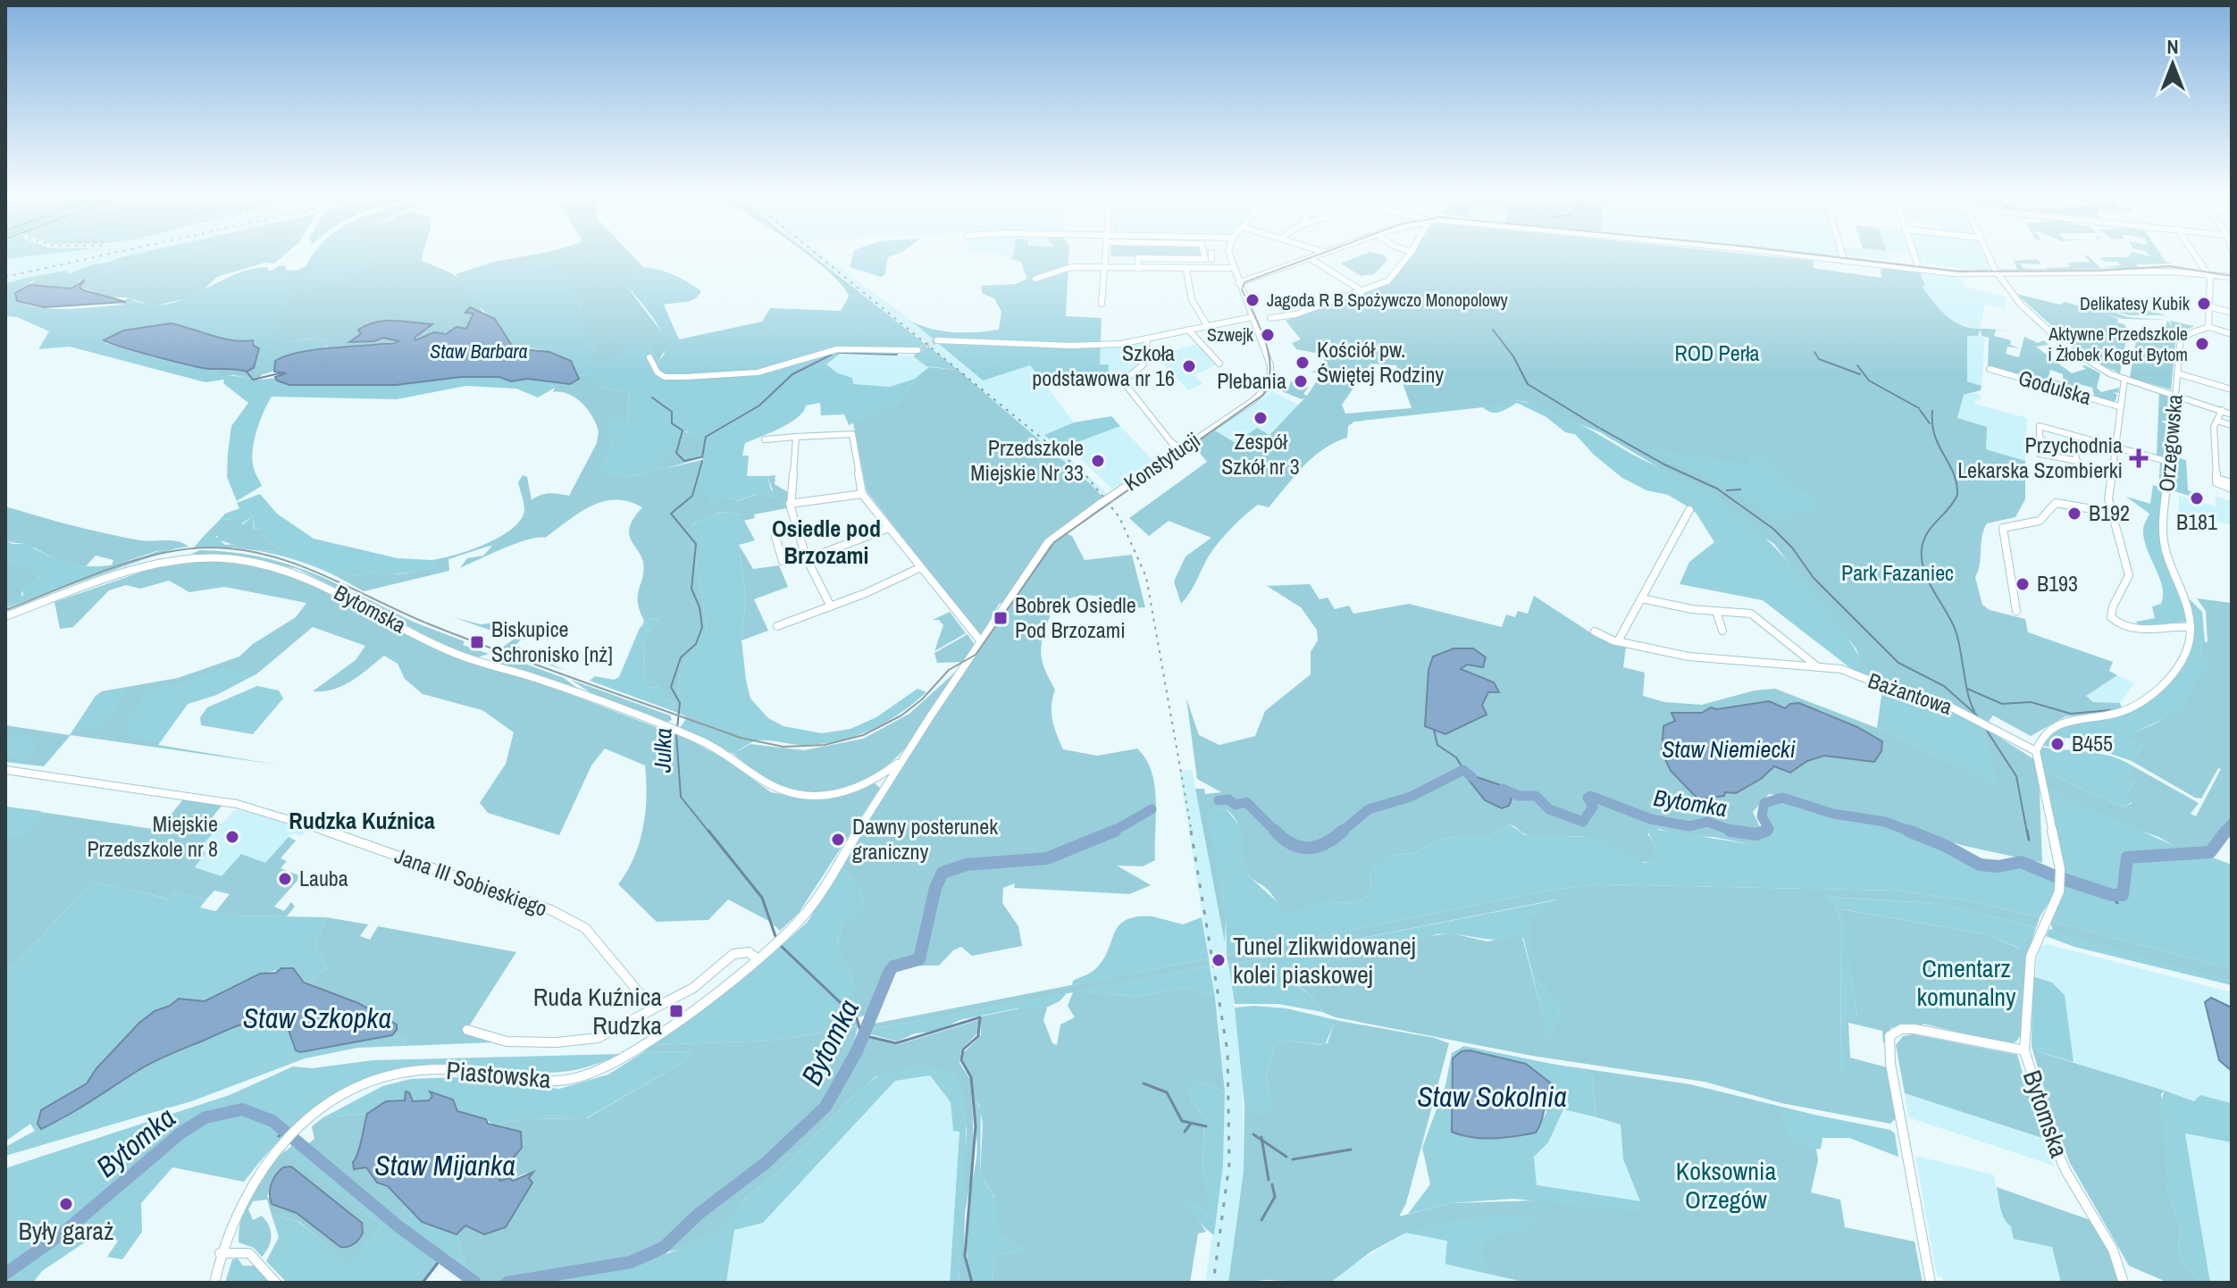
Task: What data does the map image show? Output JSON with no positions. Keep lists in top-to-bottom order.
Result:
{
  "streets": {
    "street": [
      "Godulska",
      "Orzegowska",
      "Konstytucji",
      "Bytomska",
      "Bażantowa",
      "Jana III Sobieskiego",
      "Piastowska"
    ]
  },
  "crossings": [
    ["Godulska", "Orzegowska"],
    ["Orzegowska", "Bytomska"],
    ["Orzegowska", "Bażantowa"],
    ["Konstytucji", "Bytomska"],
    ["Konstytucji", "Piastowska"],
    ["Bytomska", "Bażantowa"],
    ["Bytomska", "Piastowska"]
  ],
  "districts": ["Osiedle pod Brzozami", "Rudzka Kuźnica"],
  "water": [
    "Staw Barbara",
    "Staw Niemiecki",
    "Julka",
    "Bytomka",
    "Staw Szkopka",
    "Staw Sokolnia",
    "Staw Mijanka"
  ],
  "parks": [
    "ROD Perła",
    "Park Fazaniec",
    "Cmentarz komunalny",
    "Koksownia Orzegów"
  ],
  "places": {
    "other": [
      "Jagoda R B Spożywczo Monopolowy",
      "Delikatesy Kubik",
      "Szwejk",
      "Aktywne Przedszkole i Żłobek Kogut Bytom",
      "Kościół pw. Świętej Rodziny",
      "Szkoła podstawowa nr 16",
      "Plebania",
      "Zespół Szkół nr 3",
      "Przedszkole Miejskie Nr 33",
      "B181",
      "B192",
      "B193",
      "B455",
      "Miejskie Przedszkole nr 8",
      "Dawny posterunek graniczny",
      "Lauba",
      "Tunel zlikwidowanej kolei piaskowej",
      "Były garaż"
    ],
    "health": ["Przychodnia Lekarska Szombierki"],
    "transit": ["Bobrek Osiedle Pod Brzozami", "Biskupice Schronisko [nż]", "Ruda Kuźnica Rudzka"]
  },
  "north": "top"
}
